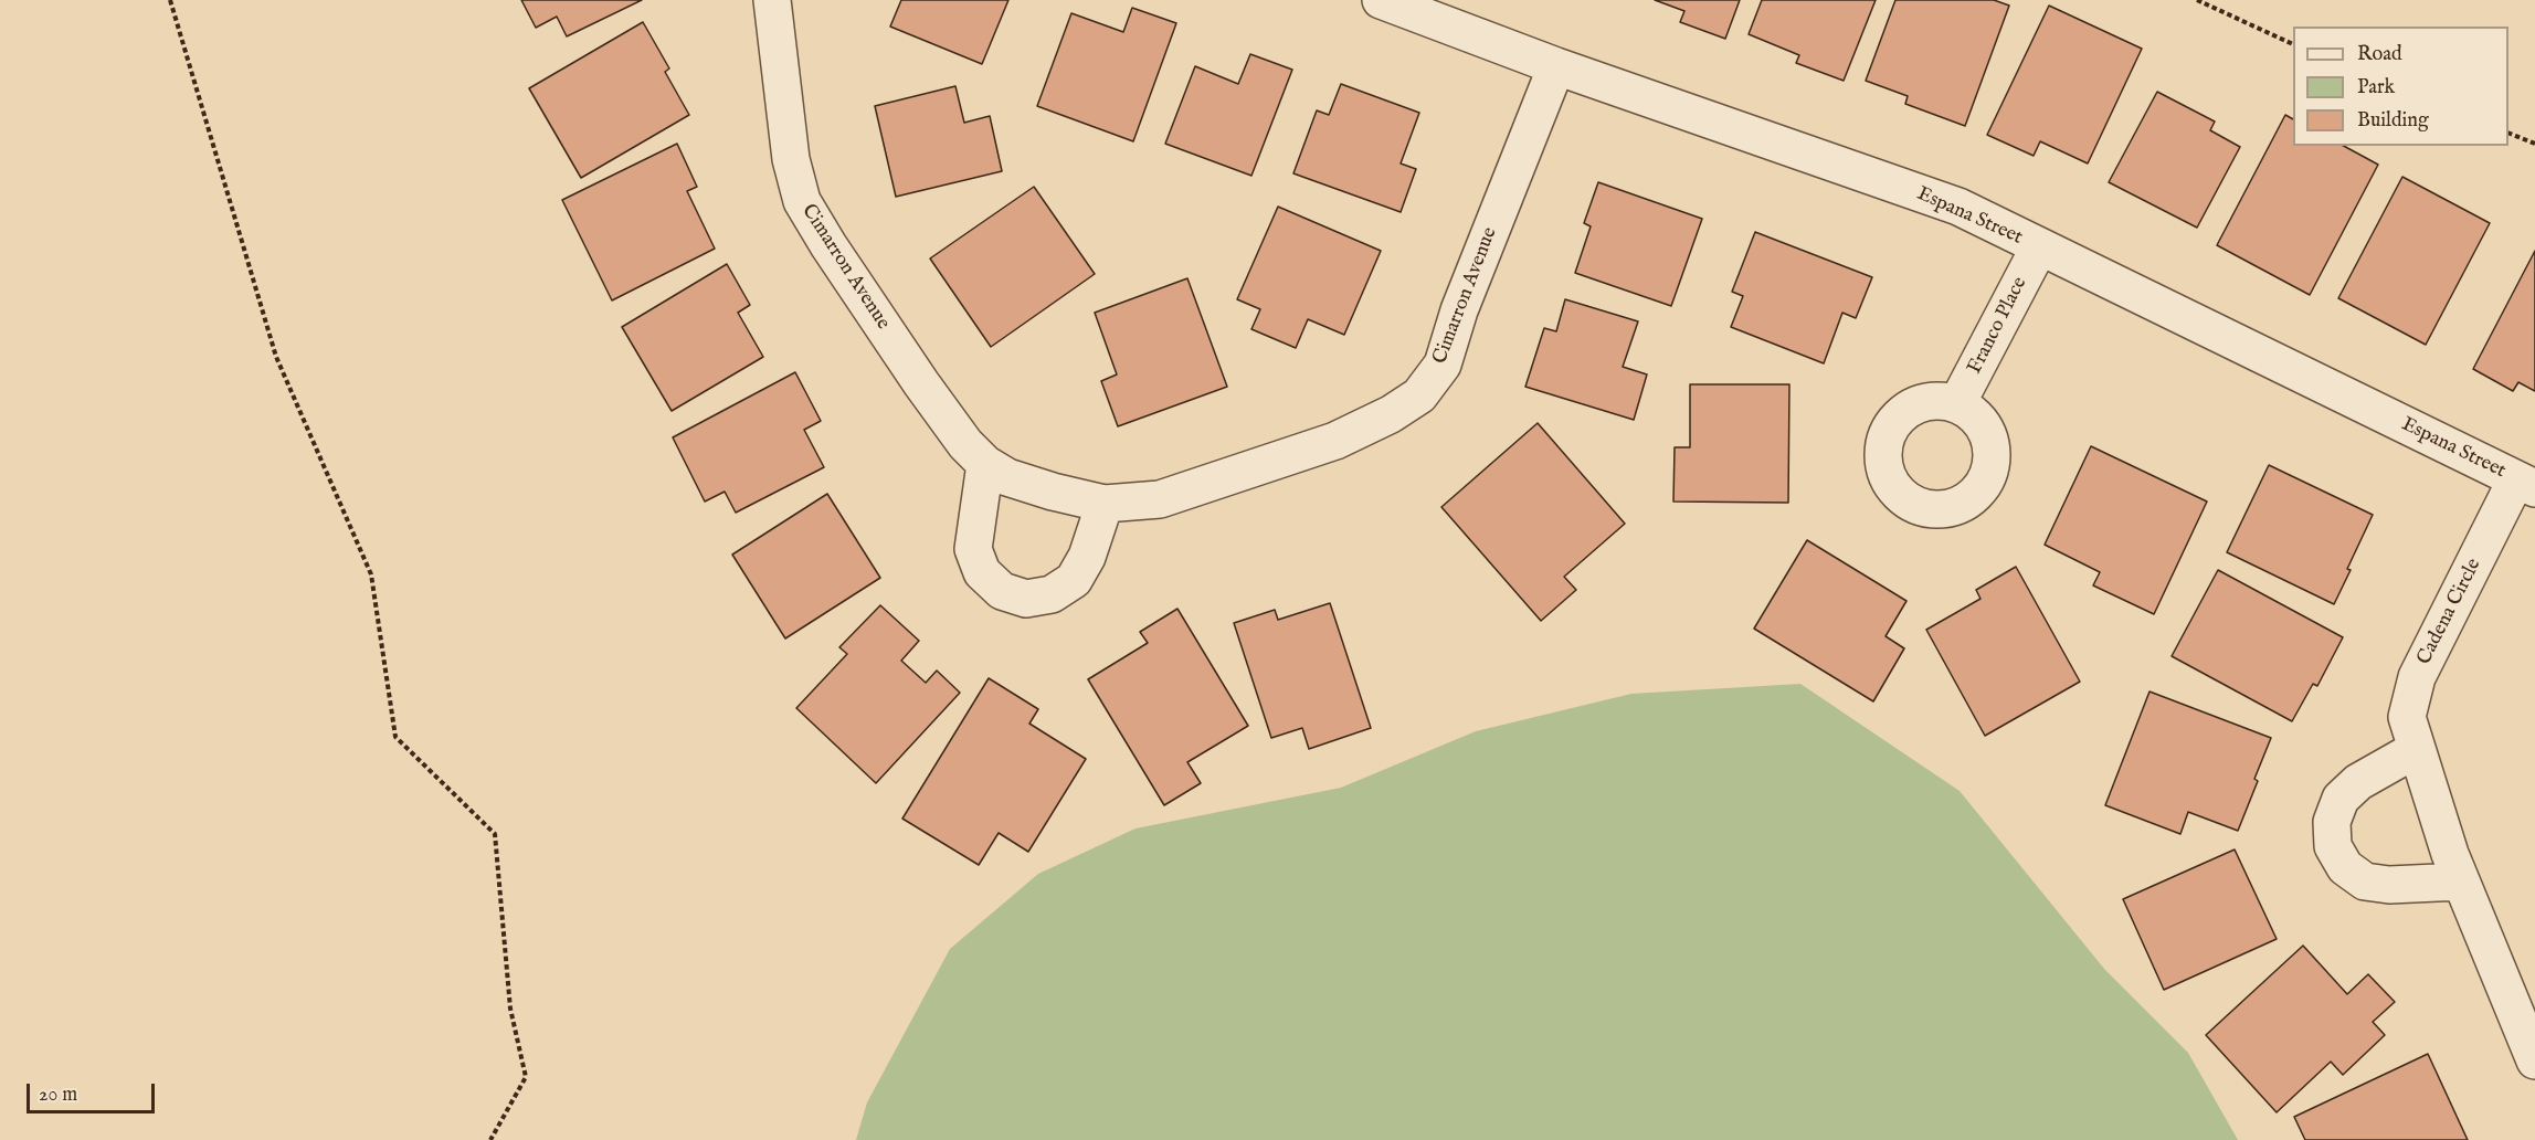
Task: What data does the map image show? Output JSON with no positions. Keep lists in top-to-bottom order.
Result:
{
  "streets": {
    "street": [
      "Espana Street",
      "Cimarron Avenue",
      "Franco Place",
      "Cadena Circle"
    ]
  },
  "crossings": [
    ["Espana Street", "Cimarron Avenue"],
    ["Espana Street", "Franco Place"],
    ["Espana Street", "Cadena Circle"]
  ],
  "legend": ["Road", "Park", "Building"],
  "scale_bar": "20 m"
}
